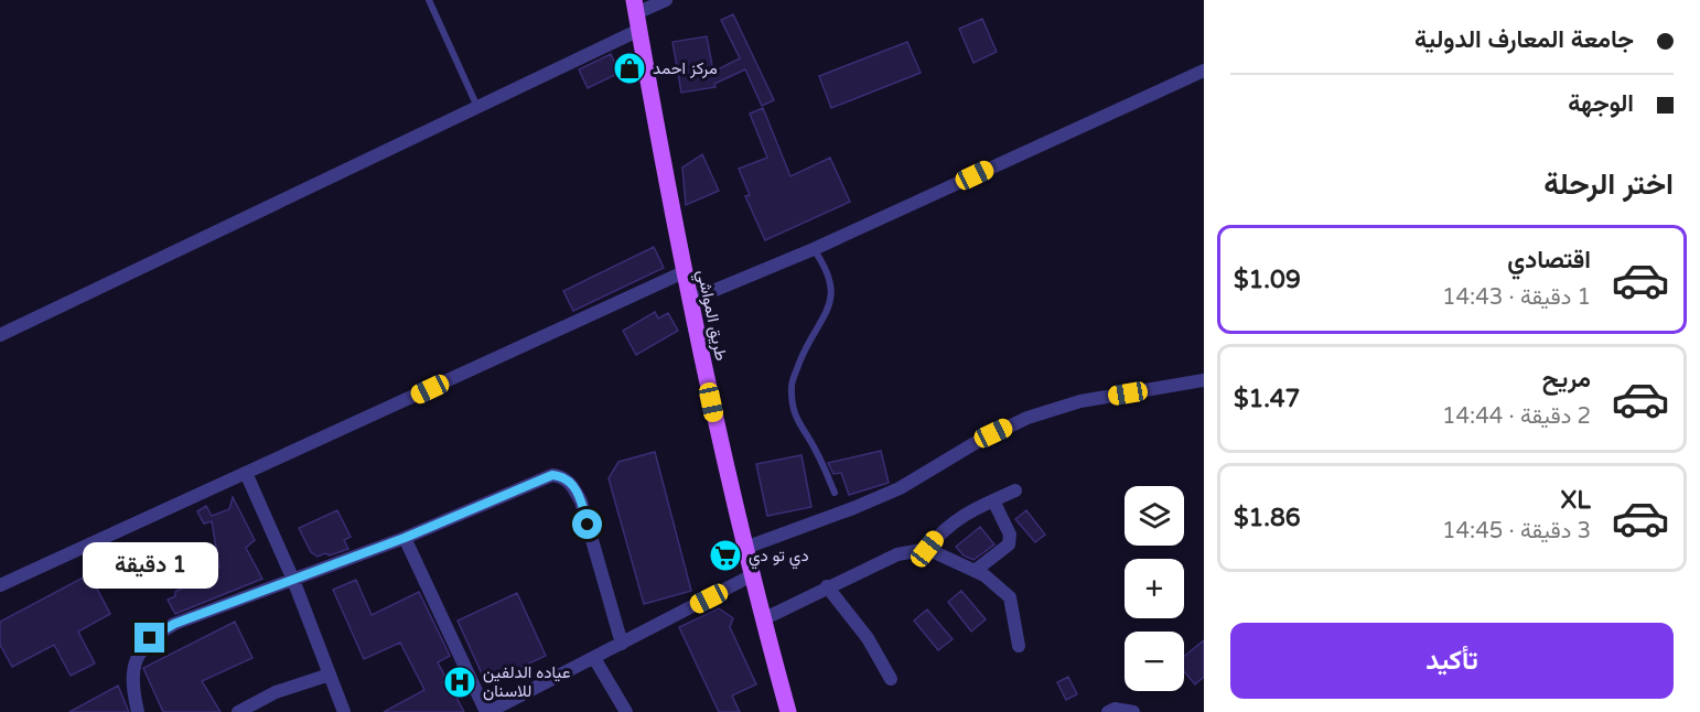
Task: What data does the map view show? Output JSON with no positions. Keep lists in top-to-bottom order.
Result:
{
  "streets": {
    "main road": ["طريق المواشي"]
  },
  "places": {
    "shop": ["مركز احمد"],
    "supermarket": ["دي تو دي"],
    "hospital": ["عياده الدلفين للاسنان"]
  },
  "page": {
    "banner": ["جامعة المعارف الدولية", "الوجهة"],
    "heading": "اختر الرحلة",
    "list": [
      {
        "name": "اقتصادي",
        "note": "1 دقيقة · 14:43",
        "value": "$1.09"
      },
      {
        "name": "مريح",
        "note": "2 دقيقة · 14:44",
        "value": "$1.47"
      },
      {
        "name": "XL",
        "note": "3 دقيقة · 14:45",
        "value": "$1.86"
      }
    ],
    "map_buttons": ["+", "−"],
    "bubble": "1 دقيقة",
    "buttons": "تأكيد"
  }
}
